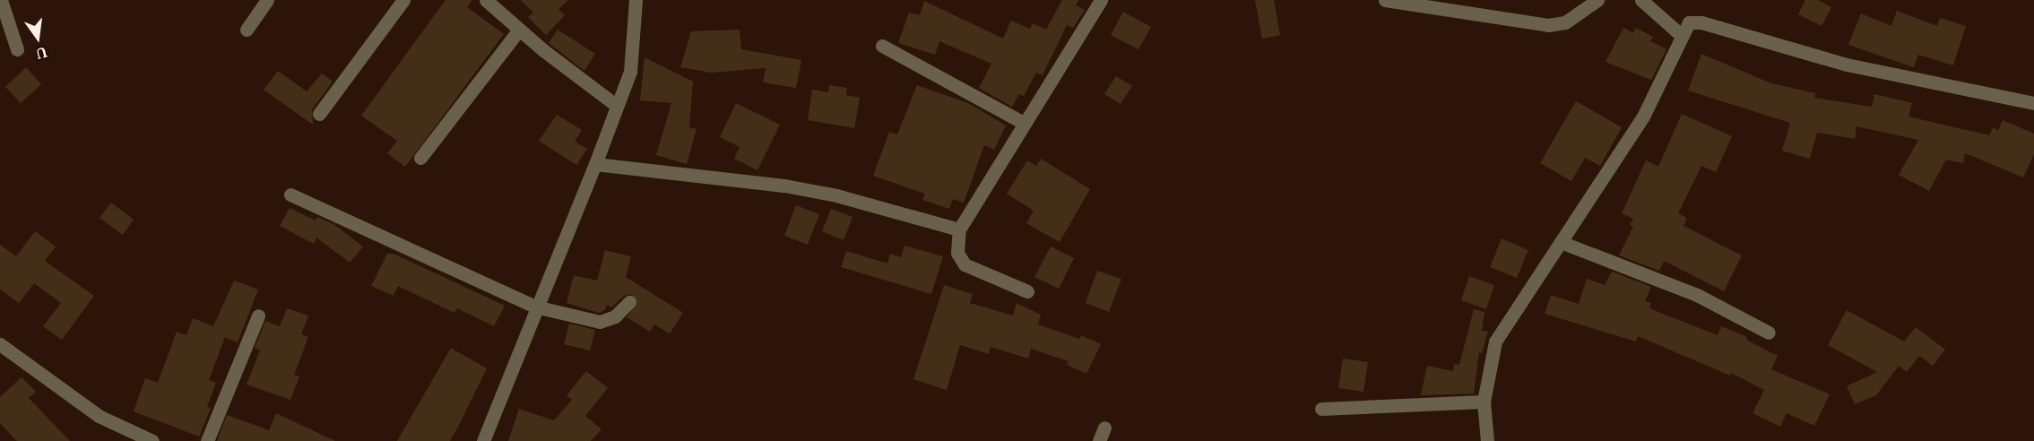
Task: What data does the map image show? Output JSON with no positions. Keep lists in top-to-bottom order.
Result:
{
  "north": "bottom"
}
